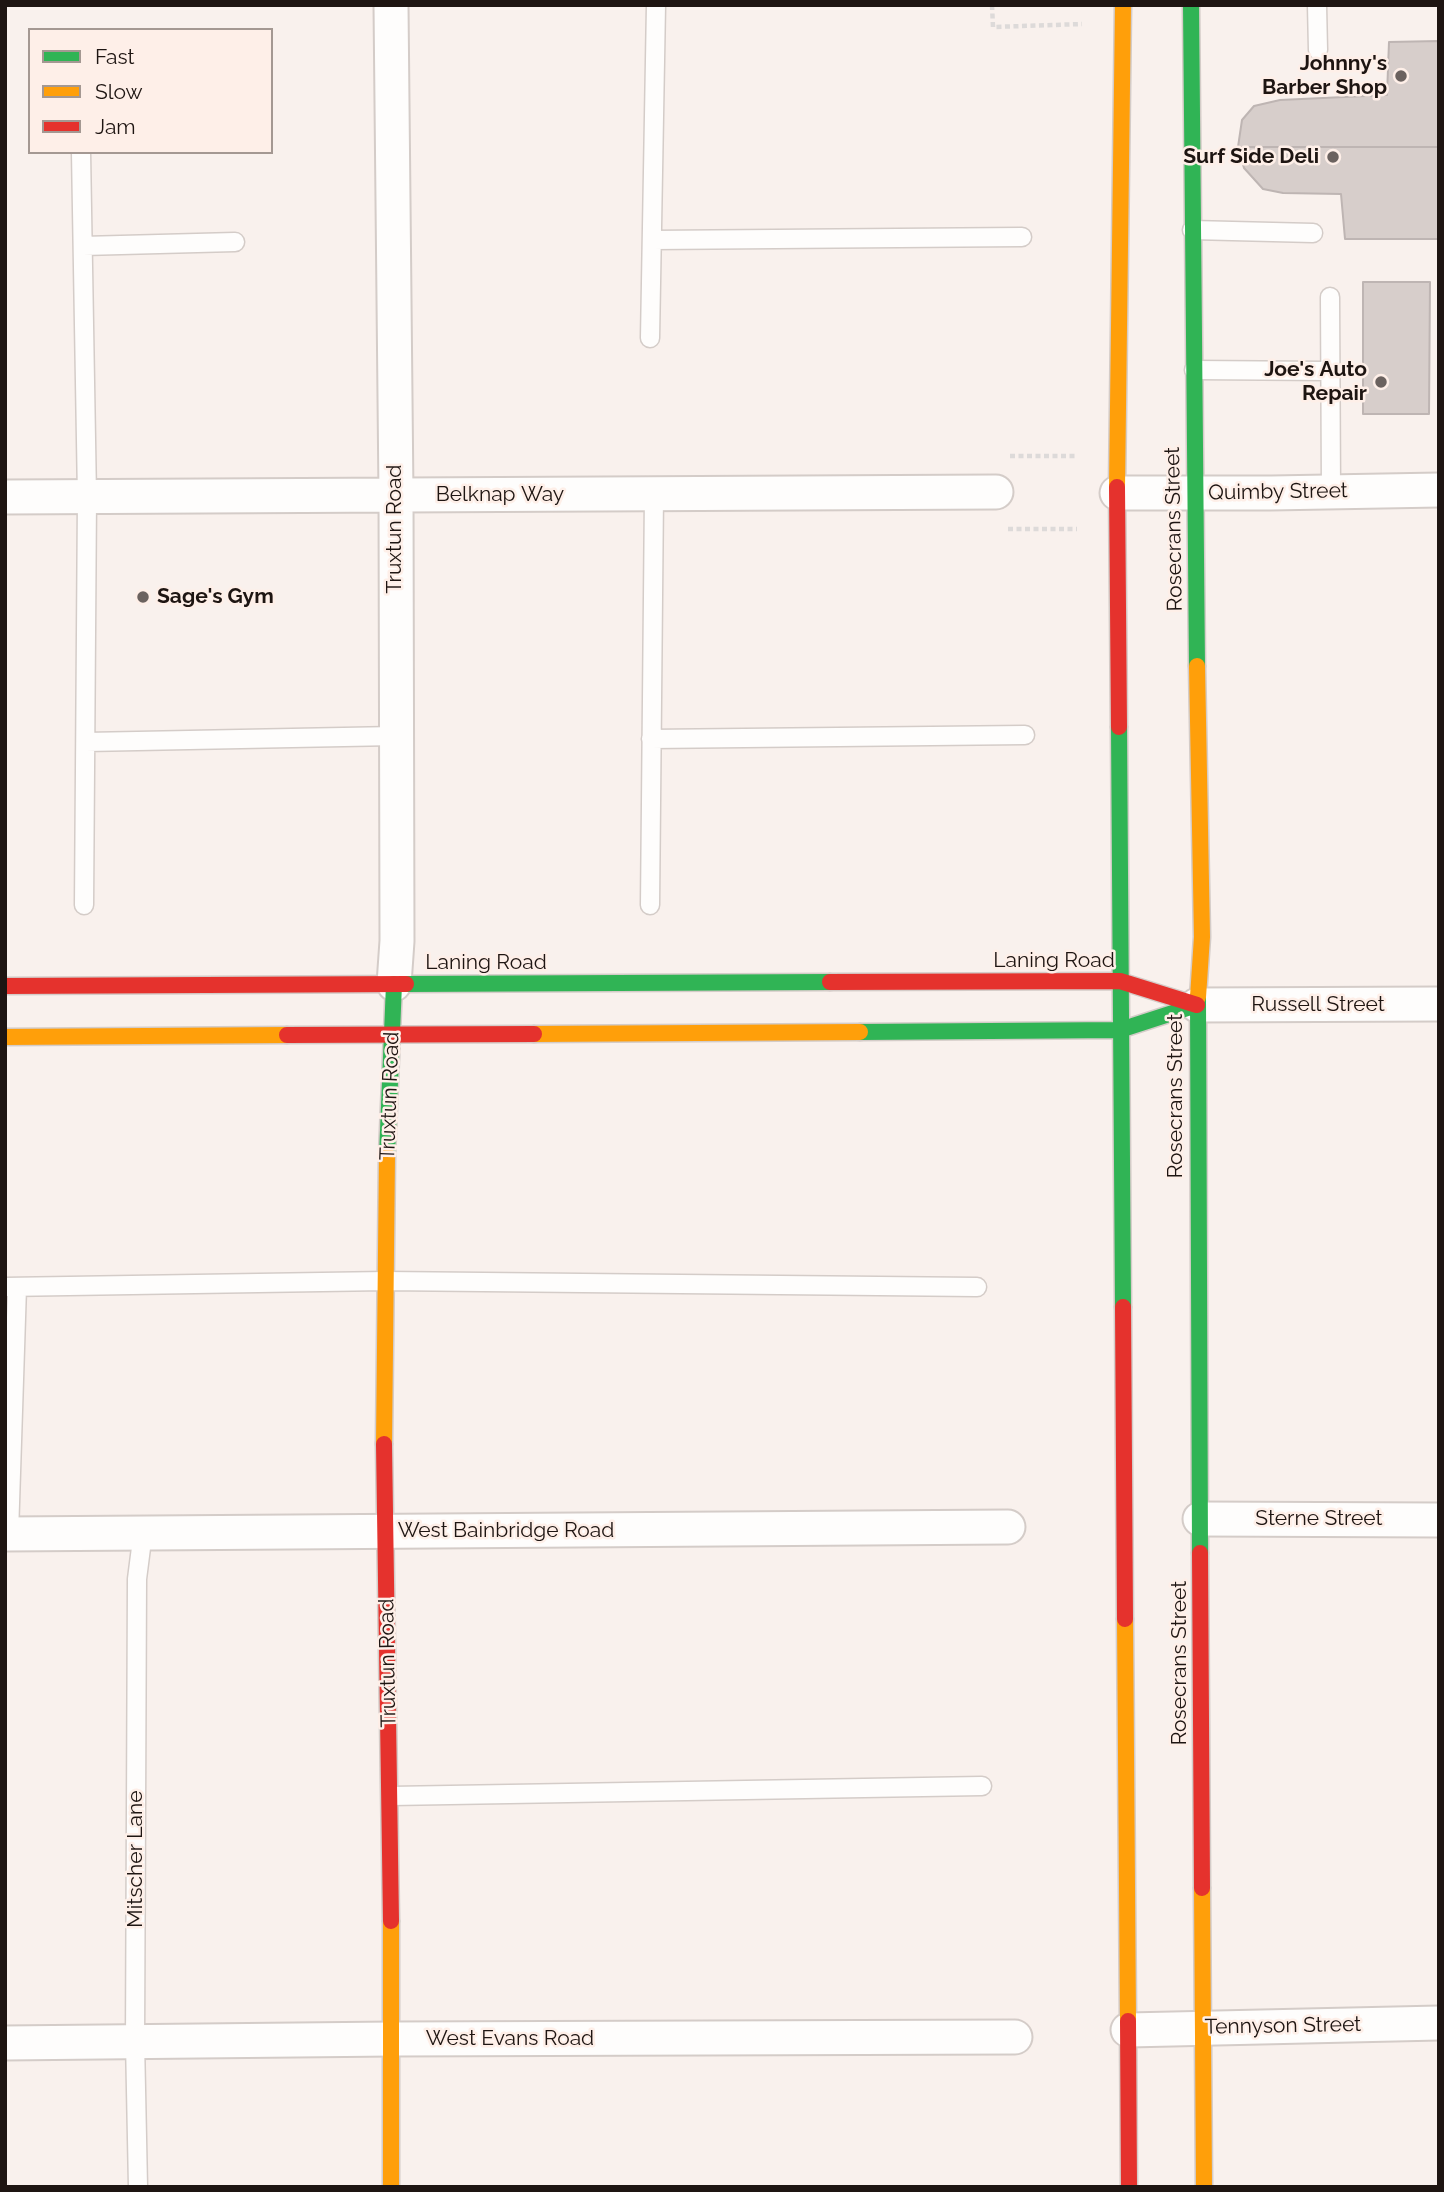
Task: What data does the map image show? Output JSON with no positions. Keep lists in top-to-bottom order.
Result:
{
  "streets": {
    "main road": ["Truxtun Road", "Rosecrans Street", "Laning Road"],
    "street": [
      "Quimby Street",
      "Belknap Way",
      "Russell Street",
      "Sterne Street",
      "West Bainbridge Road",
      "Tennyson Street",
      "West Evans Road"
    ],
    "lane": ["Mitscher Lane"]
  },
  "crossings": [
    ["Quimby Street", "Rosecrans Street"],
    ["Belknap Way", "Truxtun Road"],
    ["Truxtun Road", "Laning Road"],
    ["Truxtun Road", "West Bainbridge Road"],
    ["Truxtun Road", "West Evans Road"],
    ["Rosecrans Street", "Laning Road"],
    ["Rosecrans Street", "Russell Street"],
    ["Rosecrans Street", "Sterne Street"],
    ["Rosecrans Street", "Tennyson Street"],
    ["Laning Road", "Russell Street"],
    ["West Bainbridge Road", "Mitscher Lane"],
    ["Mitscher Lane", "West Evans Road"]
  ],
  "places": [
    "Johnny's Barber Shop",
    "Surf Side Deli",
    "Joe's Auto Repair",
    "Sage's Gym"
  ],
  "legend": ["Fast", "Slow", "Jam"]
}
